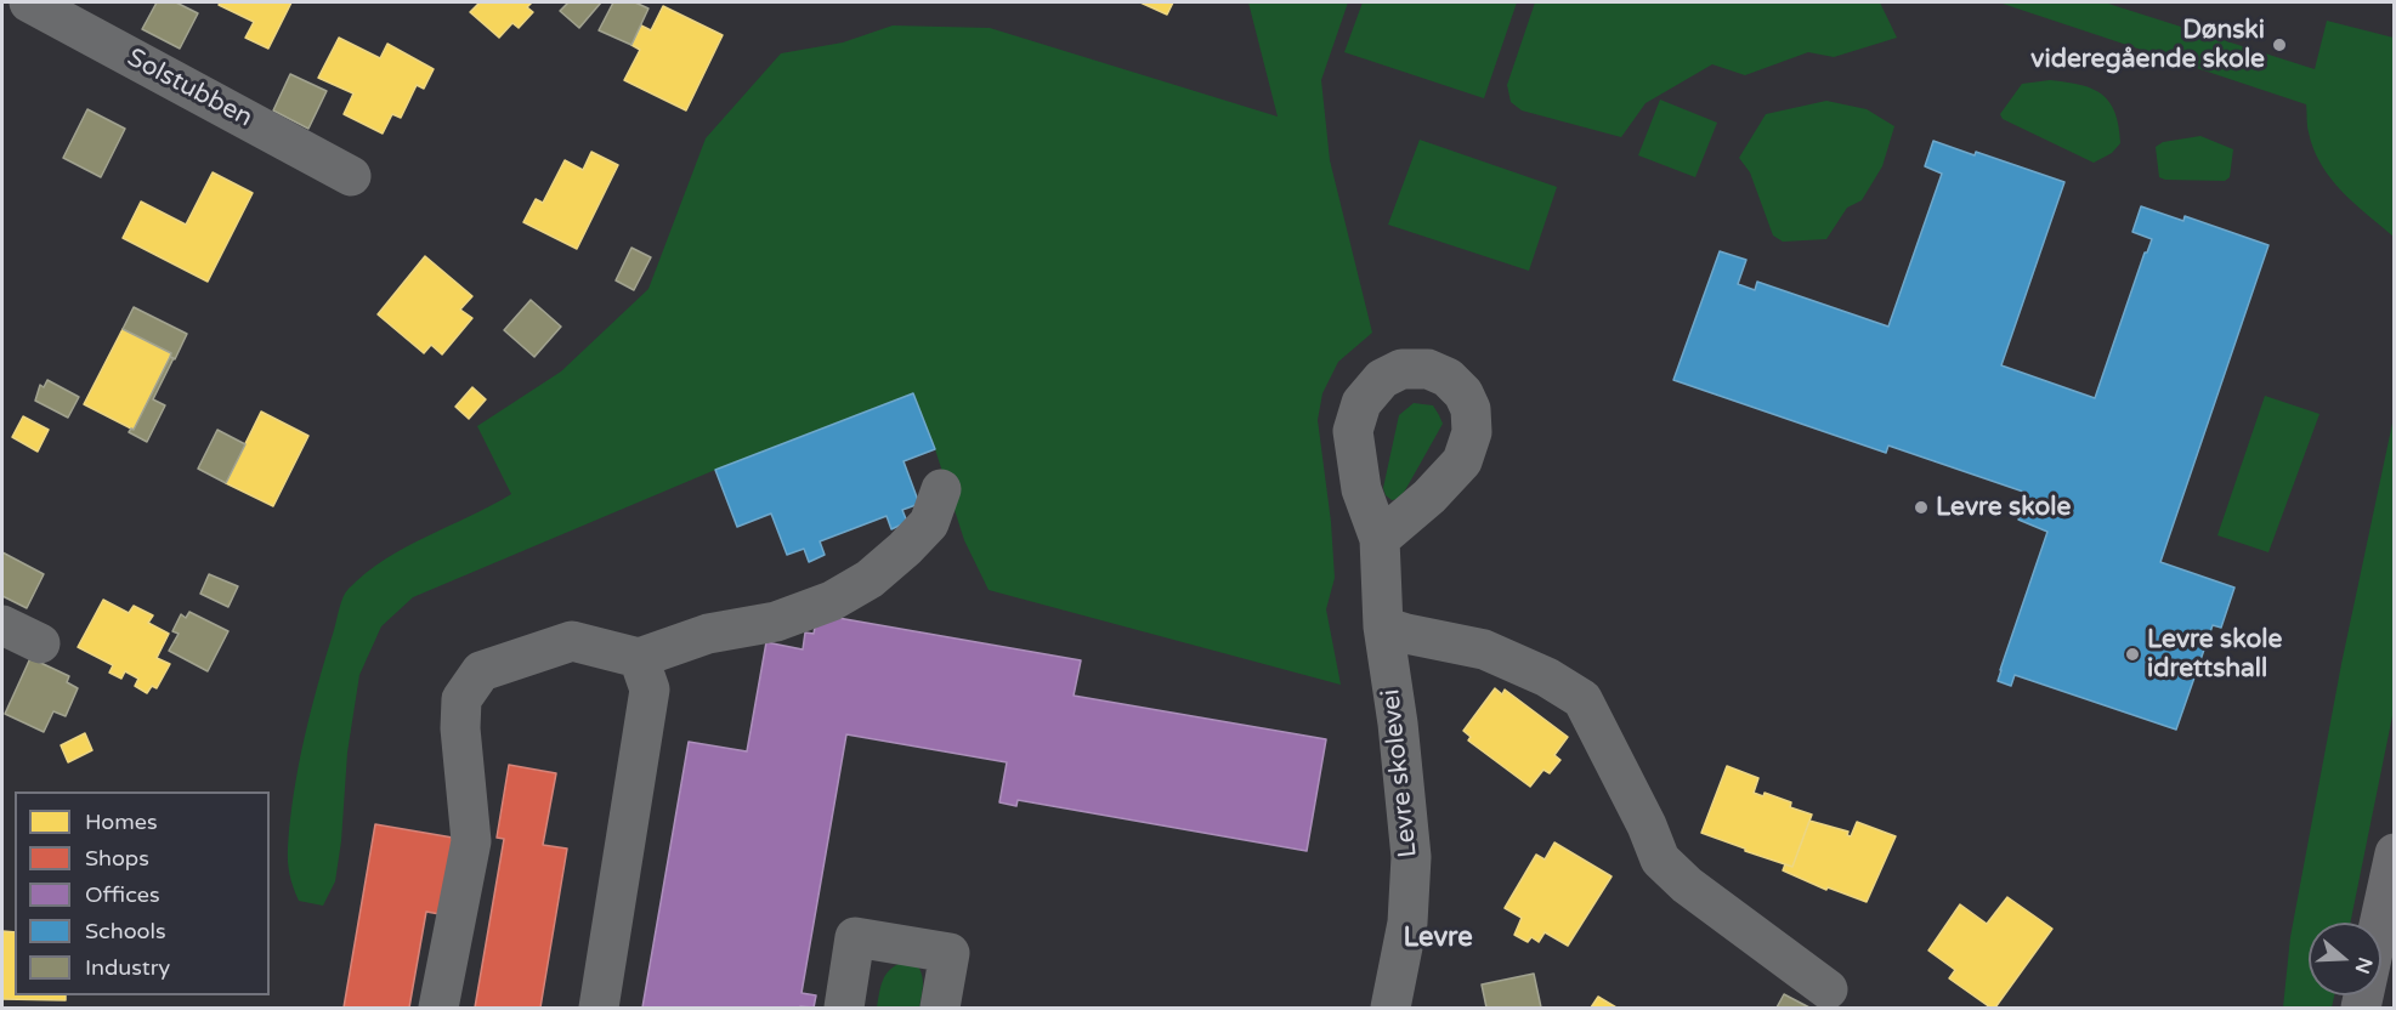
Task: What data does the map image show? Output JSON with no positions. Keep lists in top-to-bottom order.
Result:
{
  "streets": {
    "street": ["Solstubben", "Levre skolevei"]
  },
  "districts": ["Levre"],
  "places": ["Dønski videregående skole", "Levre skole", "Levre skole idrettshall"],
  "legend": [
    "Homes",
    "Shops",
    "Offices",
    "Schools",
    "Industry"
  ],
  "north": "right"
}
